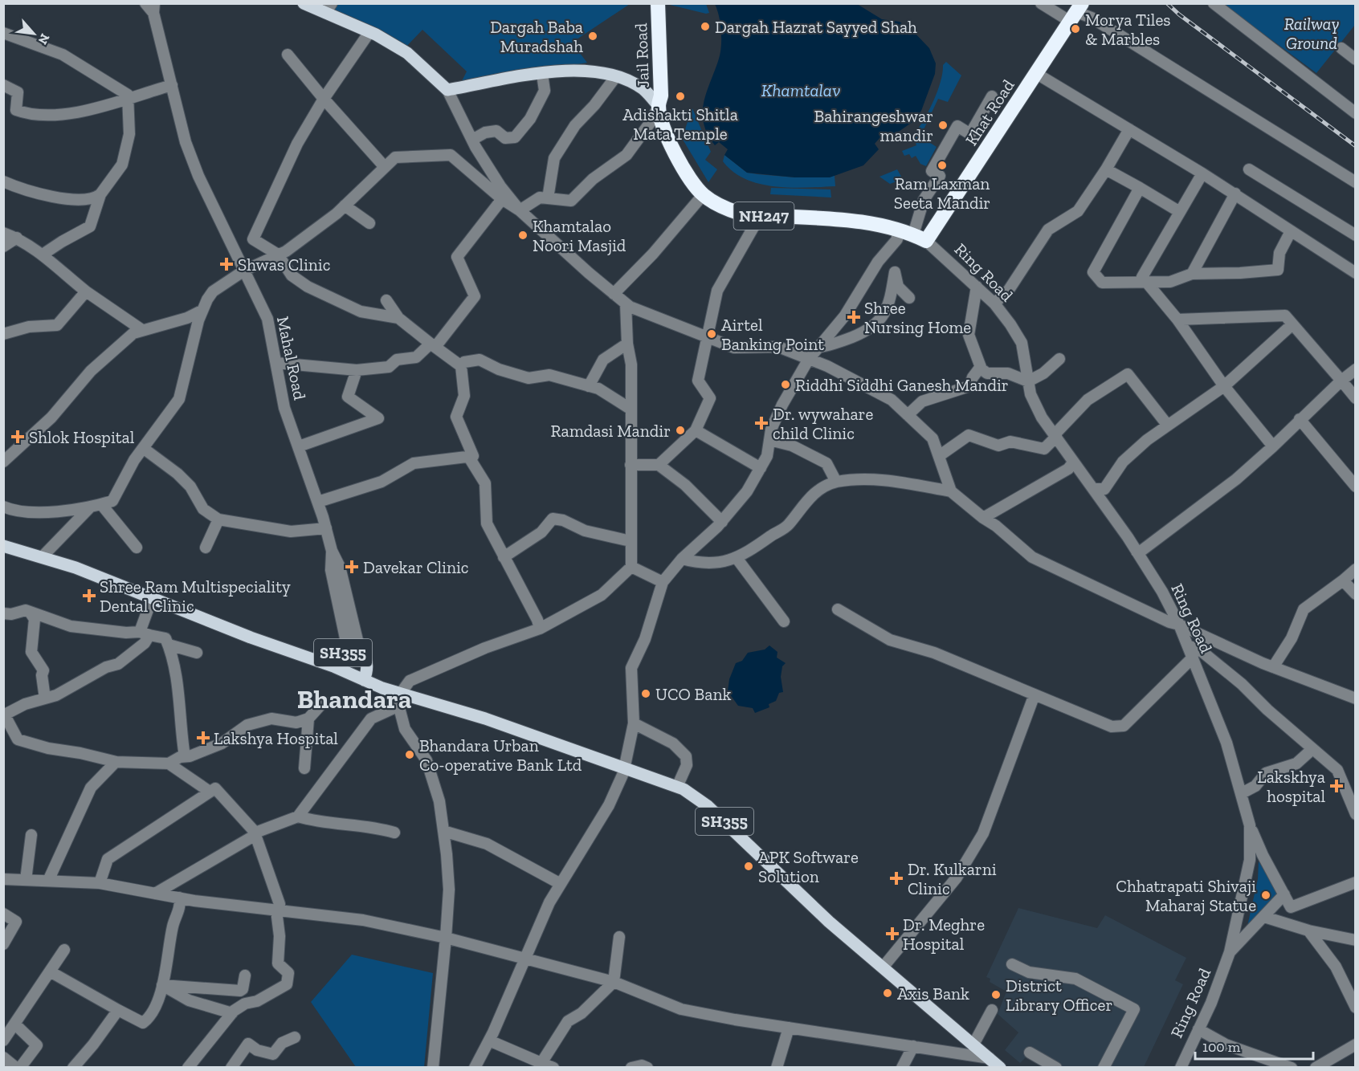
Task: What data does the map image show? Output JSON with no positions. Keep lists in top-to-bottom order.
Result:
{
  "streets": {
    "highway": ["Jail Road", "Khat Road", "NH247"],
    "main road": ["SH355"],
    "street": ["Ring Road", "Mahal Road"]
  },
  "crossings": [
    ["Jail Road", "NH247"],
    ["Khat Road", "NH247"],
    ["Khat Road", "Ring Road"],
    ["NH247", "Ring Road"],
    ["Mahal Road", "SH355"]
  ],
  "districts": ["Bhandara"],
  "water": ["Khamtalav"],
  "parks": ["Railway Ground"],
  "places": {
    "other": [
      "Dargah Hazrat Sayyed Shah",
      "Morya Tiles & Marbles",
      "Dargah Baba Muradshah",
      "Adishakti Shitla Mata Temple",
      "Bahirangeshwar mandir",
      "Ram Laxman Seeta Mandir",
      "Khamtalao Noori Masjid",
      "Airtel Banking Point",
      "Riddhi Siddhi Ganesh Mandir",
      "Ramdasi Mandir",
      "UCO Bank",
      "Bhandara Urban Co-operative Bank Ltd",
      "APK Software Solution",
      "Chhatrapati Shivaji Maharaj Statue",
      "Axis Bank",
      "District Library Officer"
    ],
    "health": [
      "Shwas Clinic",
      "Shree Nursing Home",
      "Dr. wywahare child Clinic",
      "Shlok Hospital",
      "Davekar Clinic",
      "Shree Ram Multispeciality Dental Clinic",
      "Lakshya Hospital",
      "Lakskhya hospital",
      "Dr. Kulkarni Clinic",
      "Dr. Meghre Hospital"
    ]
  },
  "scale_bar": "100 m",
  "north": "bottom right"
}
